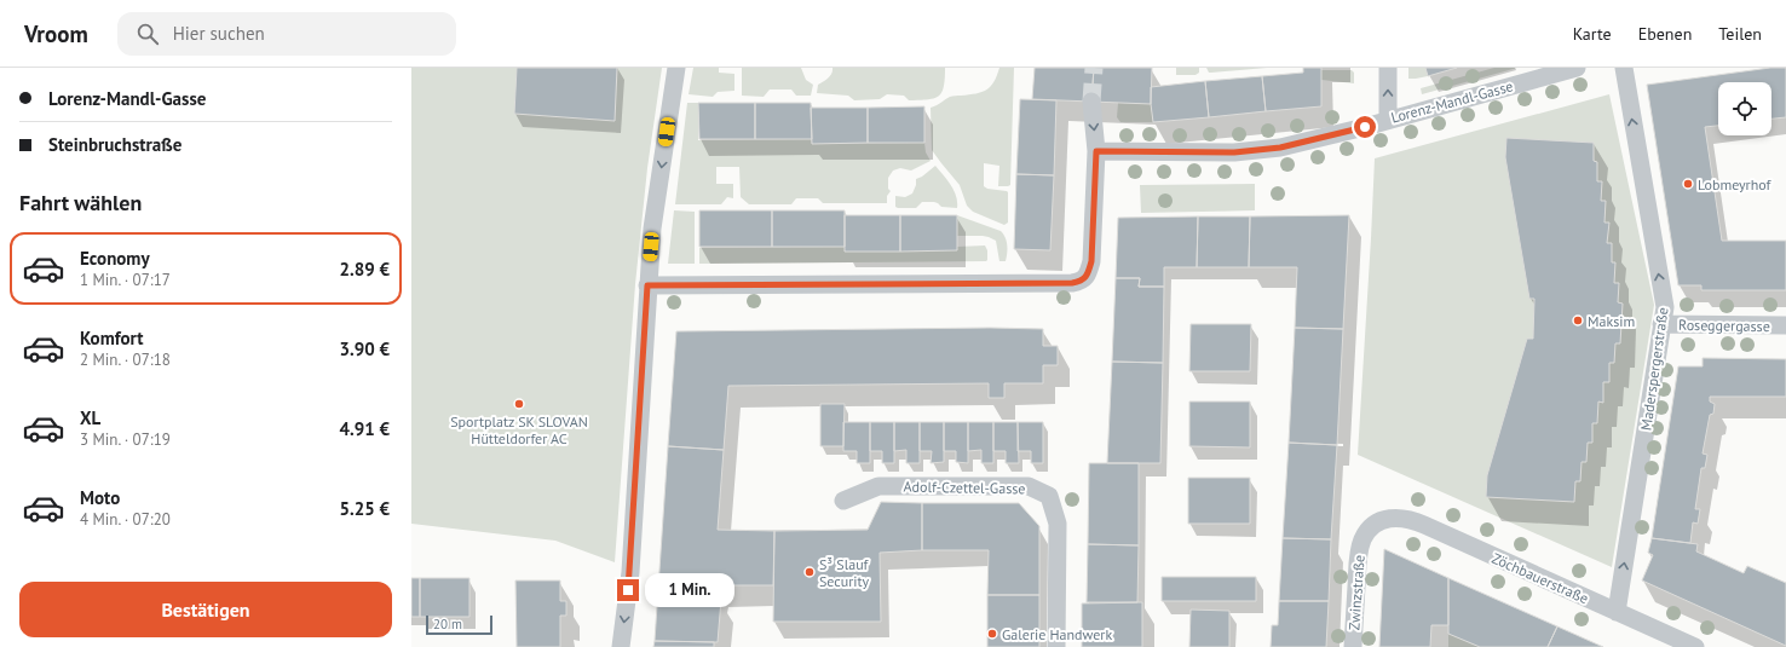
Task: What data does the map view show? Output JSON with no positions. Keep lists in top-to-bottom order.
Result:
{
  "streets": {
    "street": [
      "Lorenz-Mandl-Gasse",
      "Roseggergasse",
      "Maderspergerstraße",
      "Adolf-Czettel-Gasse",
      "Zöchbauerstraße",
      "Zwinzstraße"
    ]
  },
  "crossings": [
    ["Roseggergasse", "Maderspergerstraße"],
    ["Maderspergerstraße", "Zöchbauerstraße"],
    ["Zöchbauerstraße", "Zwinzstraße"]
  ],
  "one_way": ["Maderspergerstraße"],
  "places": [
    "Lobmeyrhof",
    "Maksim",
    "Sportplatz SK SLOVAN Hütteldorfer AC",
    "S³ Slauf Security",
    "Galerie Handwerk"
  ],
  "scale_bar": "20 m",
  "page": {
    "header": "Vroom",
    "search": "Hier suchen",
    "nav": ["Karte", "Ebenen", "Teilen"],
    "banner": ["Lorenz-Mandl-Gasse", "Steinbruchstraße"],
    "heading": "Fahrt wählen",
    "list": [
      {
        "name": "Economy",
        "note": "1 Min. · 07:17",
        "value": "2.89 €"
      },
      {
        "name": "Komfort",
        "note": "2 Min. · 07:18",
        "value": "3.90 €"
      },
      {
        "name": "XL",
        "note": "3 Min. · 07:19",
        "value": "4.91 €"
      },
      {
        "name": "Moto",
        "note": "4 Min. · 07:20",
        "value": "5.25 €"
      }
    ],
    "buttons": "Bestätigen",
    "bubble": "1 Min.",
    "scale": "20 m"
  }
}
